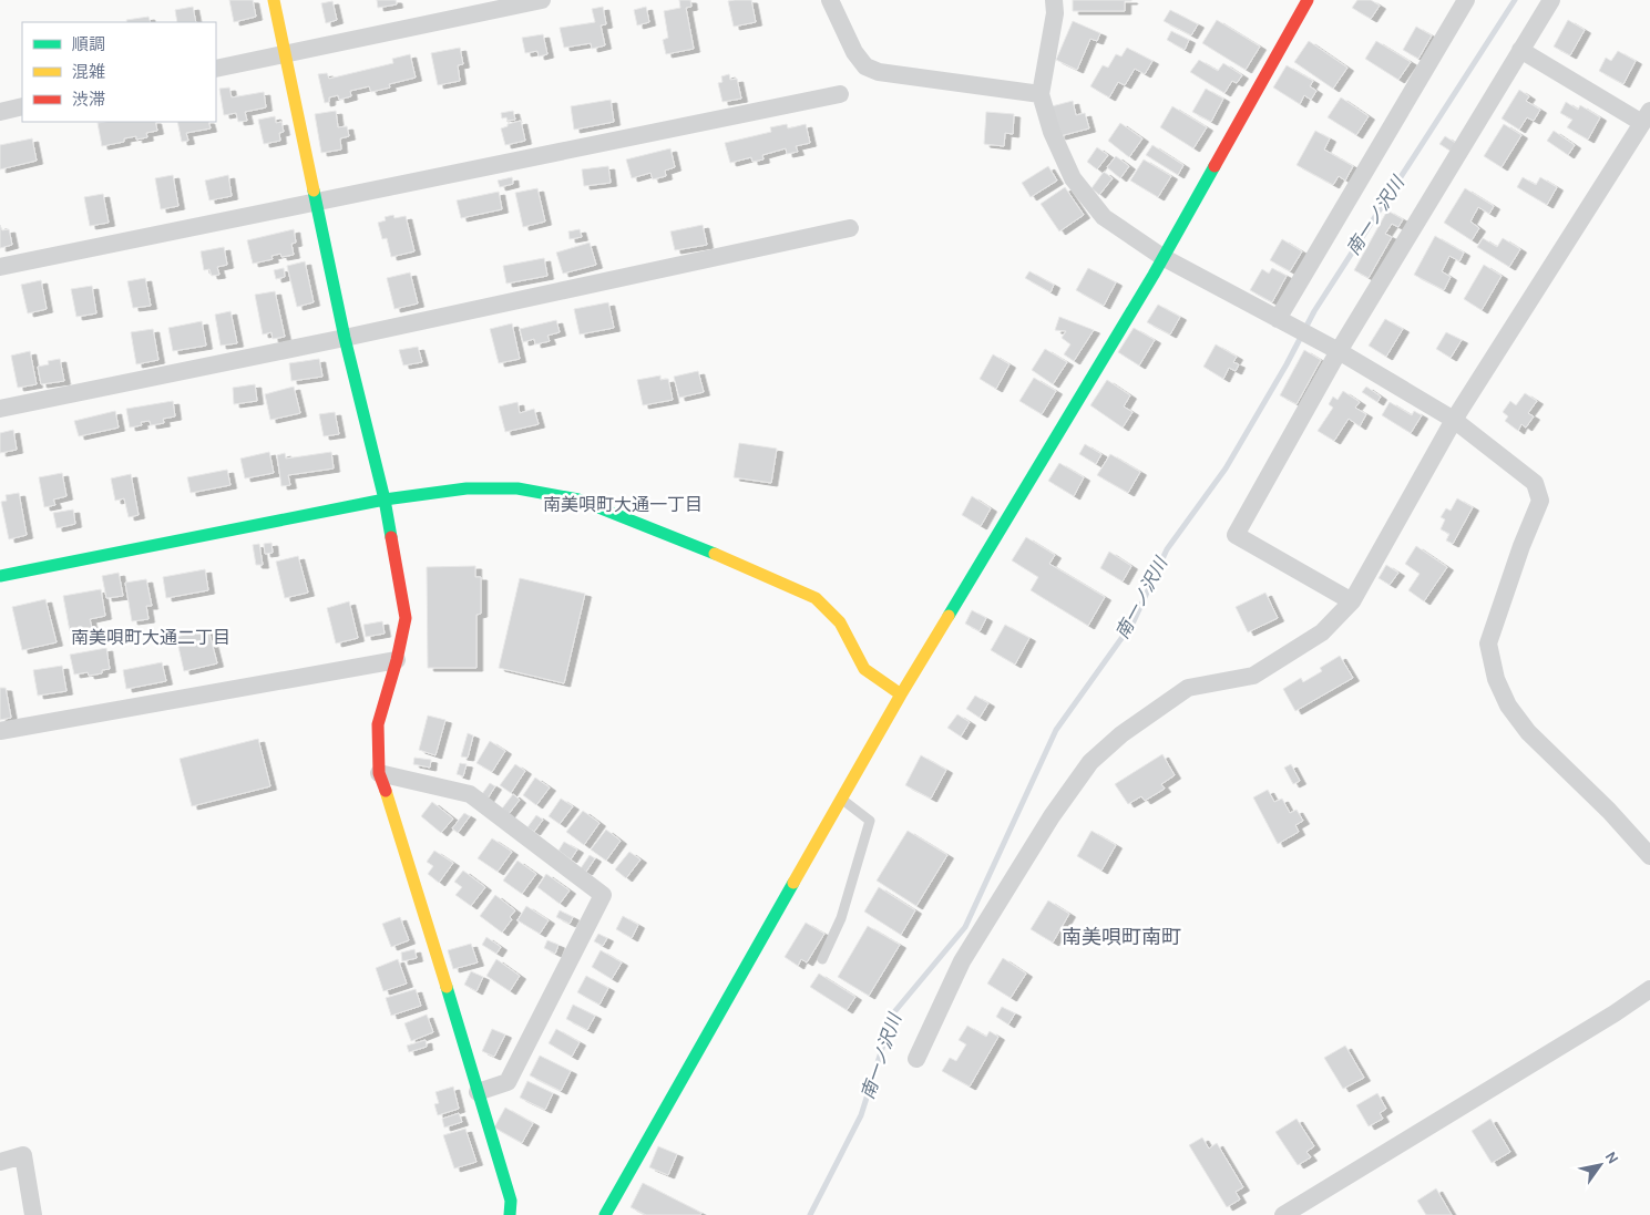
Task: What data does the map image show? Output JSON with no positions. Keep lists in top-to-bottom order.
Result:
{
  "districts": ["南美唄町大通一丁目", "南美唄町大通二丁目", "南美唄町南町"],
  "water": ["南一ノ沢川"],
  "legend": ["順調", "混雑", "渋滞"],
  "north": "top right"
}
